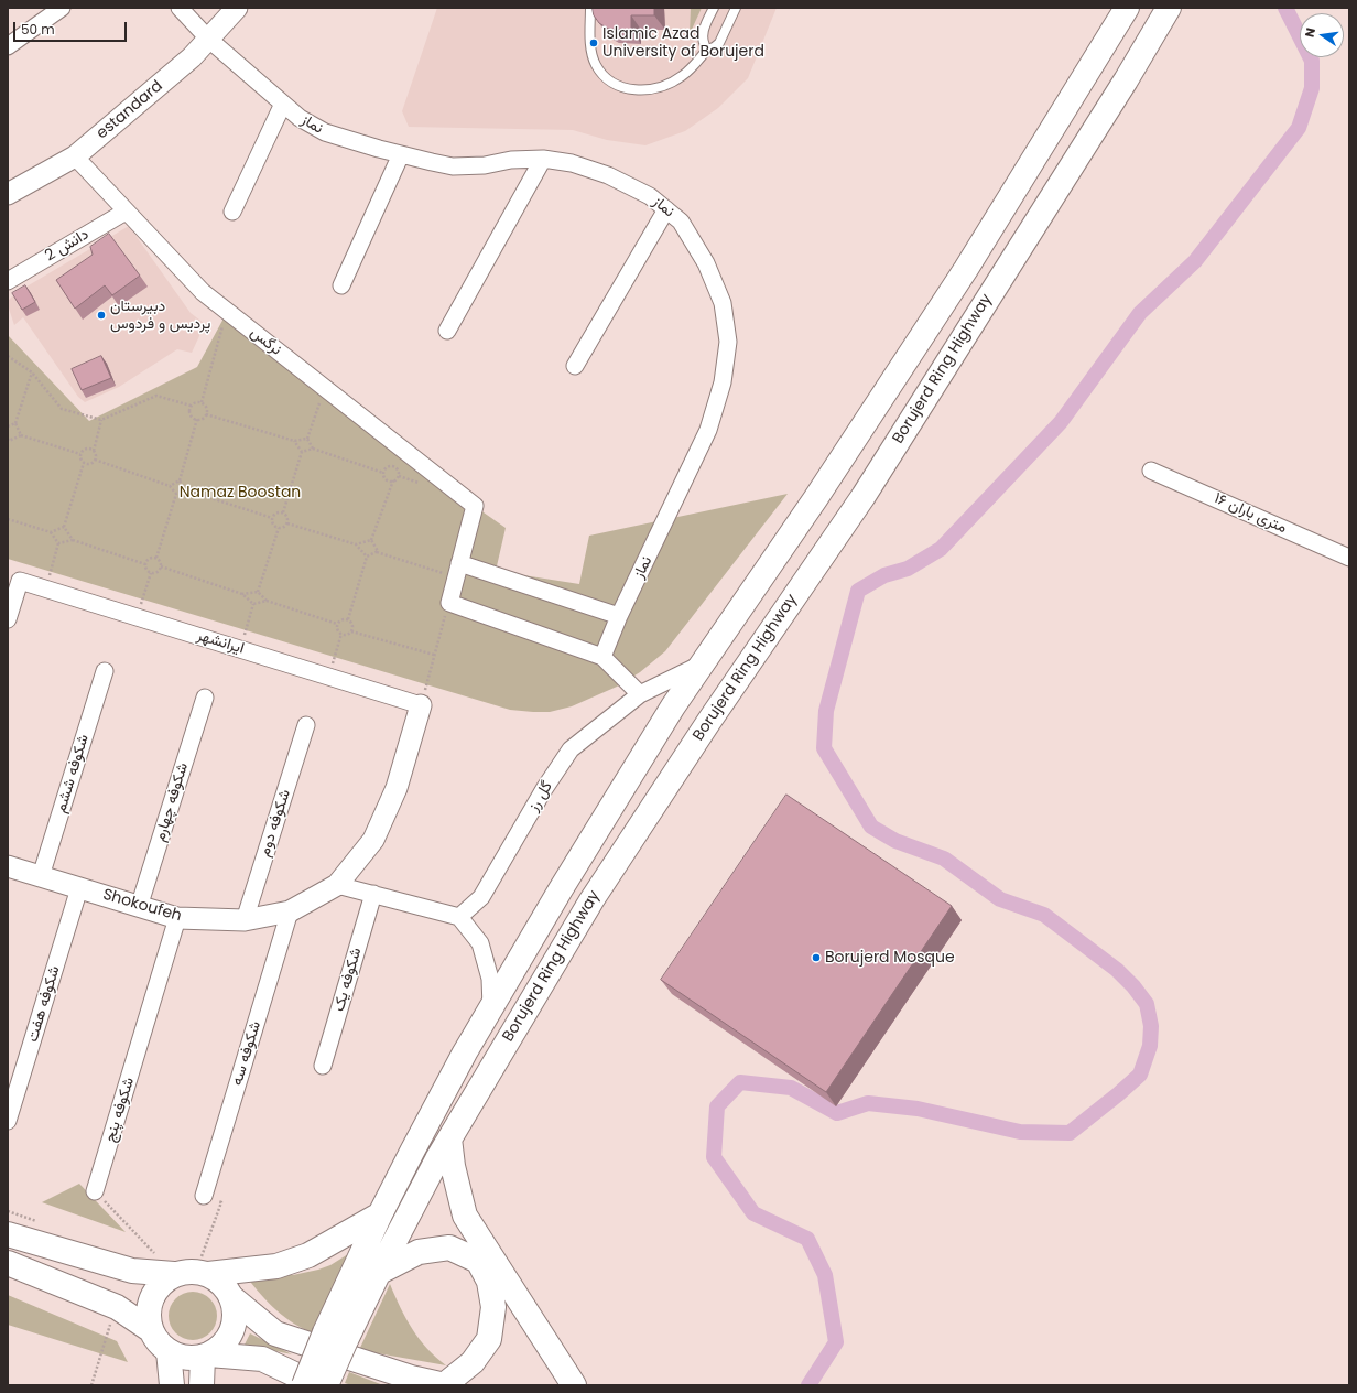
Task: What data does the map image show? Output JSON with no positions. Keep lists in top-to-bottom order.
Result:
{
  "streets": {
    "main road": ["Borujerd Ring Highway"],
    "street": [
      "estandard",
      "نماز",
      "دانش 2",
      "نرگس",
      "۱۶ متری باران",
      "ایرانشهر",
      "شکوفه ششم",
      "گل رز",
      "شکوفه چهارم",
      "شکوفه دوم",
      "Shokoufeh",
      "شکوفه یک",
      "شکوفه هفت",
      "شکوفه سه",
      "شکوفه پنج"
    ]
  },
  "crossings": [
    ["estandard", "نماز"],
    ["estandard", "نرگس"],
    ["دانش 2", "نرگس"],
    ["Borujerd Ring Highway", "گل رز"],
    ["ایرانشهر", "Shokoufeh"],
    ["شکوفه ششم", "Shokoufeh"],
    ["شکوفه چهارم", "Shokoufeh"],
    ["شکوفه دوم", "Shokoufeh"],
    ["Shokoufeh", "شکوفه هفت"],
    ["Shokoufeh", "شکوفه سه"],
    ["Shokoufeh", "شکوفه پنج"]
  ],
  "parks": ["Namaz Boostan"],
  "places": ["Islamic Azad University of Borujerd", "دبیرستان پردیس و فردوس", "Borujerd Mosque"],
  "scale_bar": "50 m",
  "north": "left"
}
